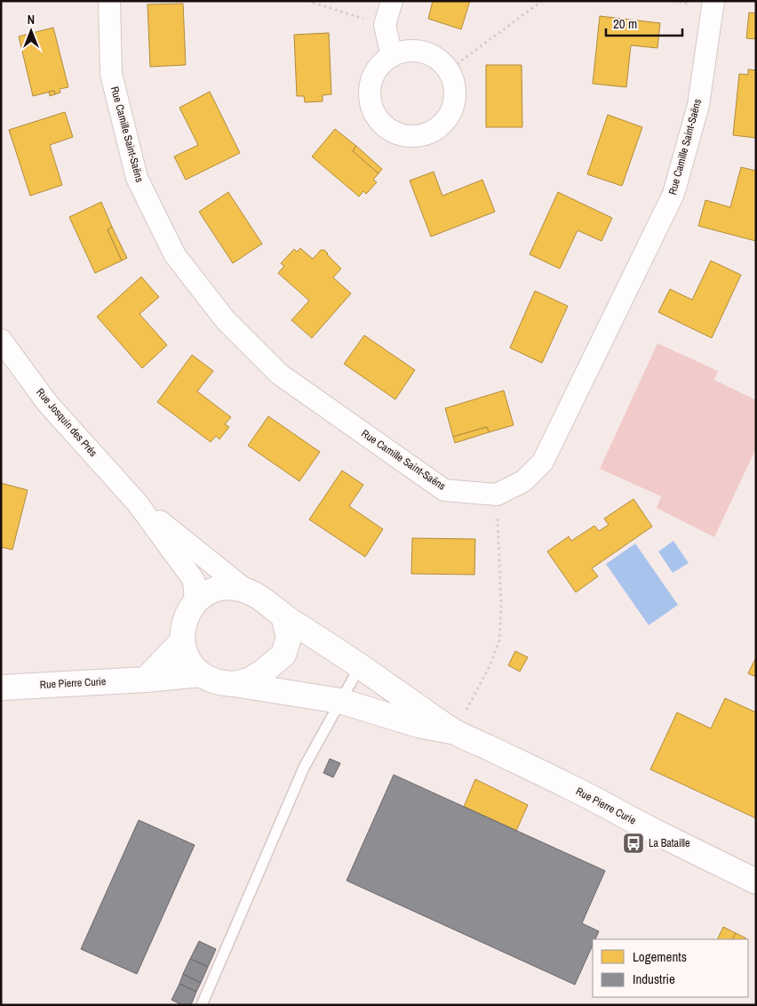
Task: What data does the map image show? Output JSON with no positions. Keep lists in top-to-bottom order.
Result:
{
  "streets": {
    "street": ["Rue Camille Saint-Saëns", "Rue Josquin des Prés", "Rue Pierre Curie"]
  },
  "crossings": [
    ["Rue Josquin des Prés", "Rue Pierre Curie"]
  ],
  "places": {
    "bus stop": ["La Bataille"]
  },
  "legend": ["Logements", "Industrie"],
  "scale_bar": "20 m",
  "north": "top"
}
